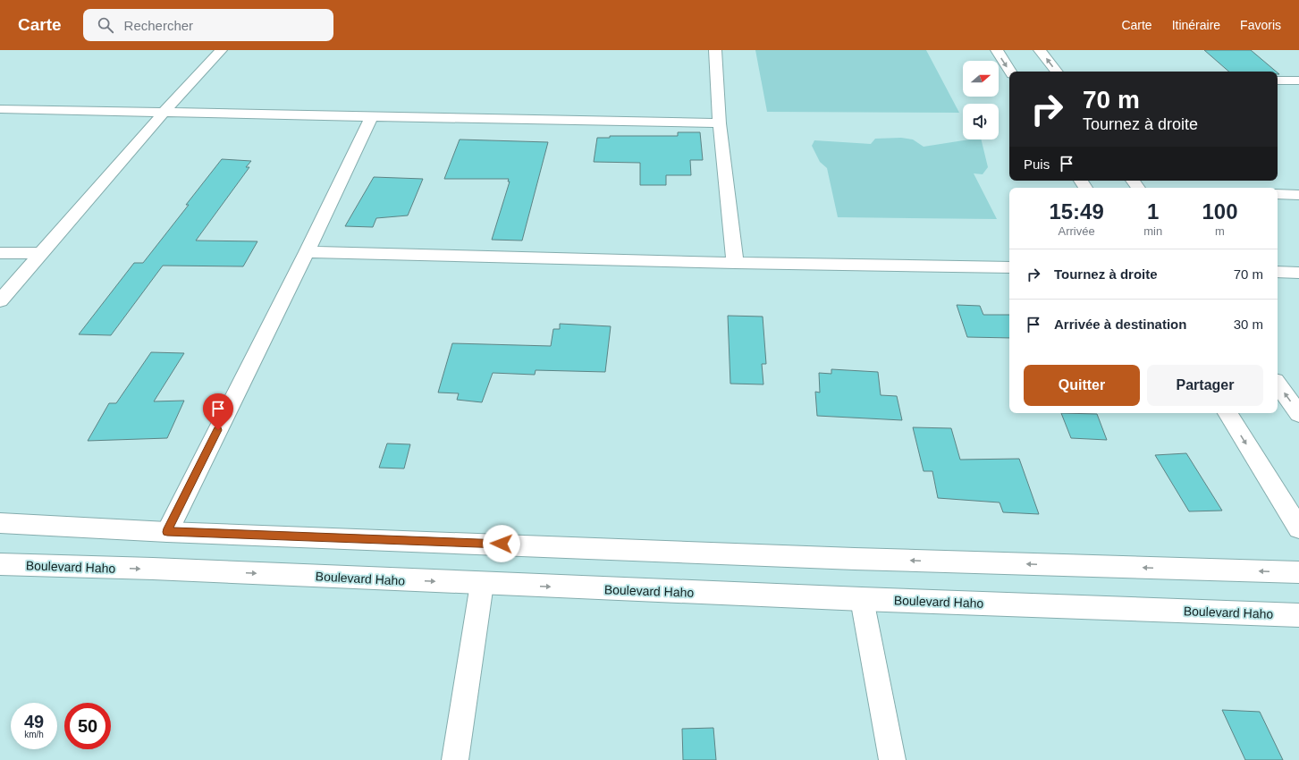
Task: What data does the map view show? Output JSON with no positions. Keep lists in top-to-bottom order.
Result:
{
  "streets": {
    "street": ["Boulevard Haho"]
  },
  "north": "right",
  "page": {
    "header": "Carte",
    "search": "Rechercher",
    "nav": ["Carte", "Itinéraire", "Favoris"],
    "turn": ["70 m", "Tournez à droite"],
    "then": "Puis",
    "eta": [
      "15:49",
      "Arrivée",
      "1",
      "min",
      "100",
      "m"
    ],
    "list": [
      {
        "name": "Tournez à droite",
        "value": "70 m"
      },
      {
        "name": "Arrivée à destination",
        "value": "30 m"
      }
    ],
    "buttons": ["Quitter", "Partager"],
    "speed": "49 km/h",
    "limit": "50"
  }
}
